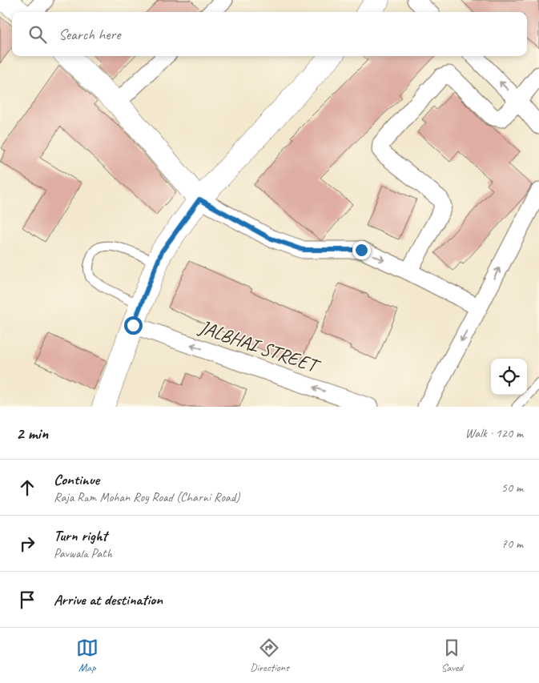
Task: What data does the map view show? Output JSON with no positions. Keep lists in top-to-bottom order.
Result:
{
  "streets": {
    "street": ["JALBHAI STREET"]
  },
  "page": {
    "search": "Search here",
    "heading": ["2 min", "Walk · 120 m"],
    "list": [
      ["Continue", "Raja Ram Mohan Roy Road (Charni Road)", "50 m"],
      ["Turn right", "Pavwala Path", "70 m"],
      "Arrive at destination"
    ],
    "nav": ["Map", "Directions", "Saved"]
  }
}
